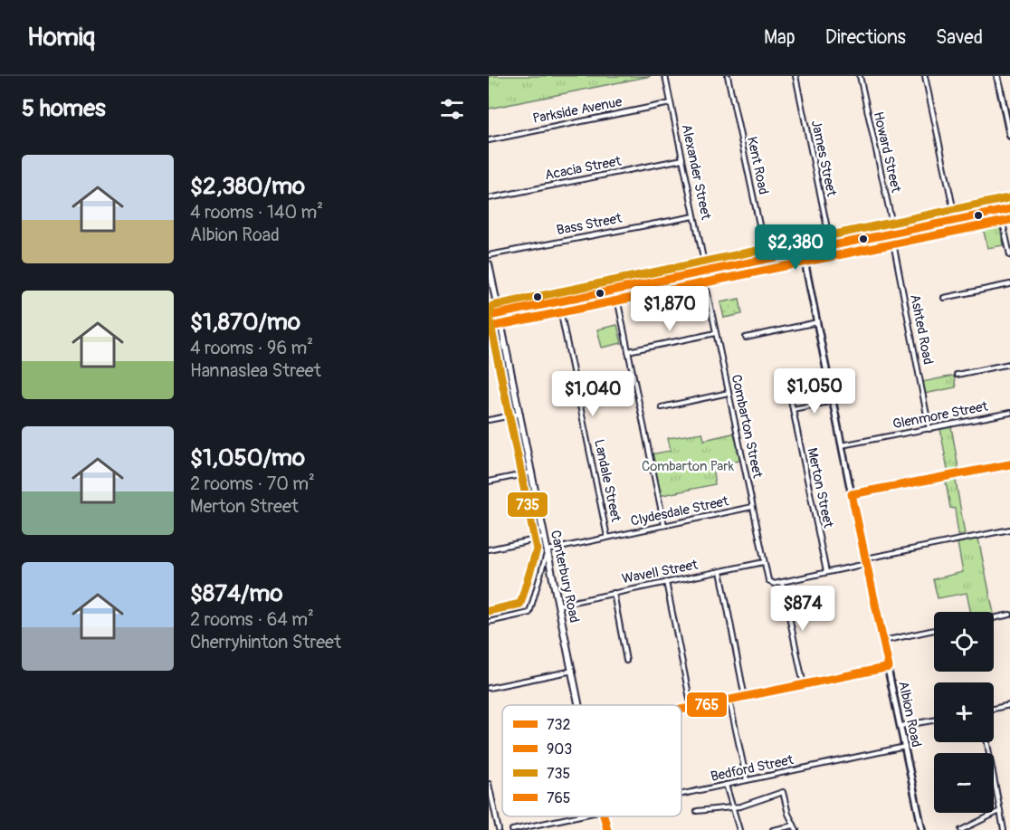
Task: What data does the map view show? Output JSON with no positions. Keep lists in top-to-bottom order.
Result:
{
  "streets": {
    "main road": ["Canterbury Road"],
    "street": [
      "Parkside Avenue",
      "Howard Street",
      "James Street",
      "Kent Road",
      "Acacia Street",
      "Alexander Street",
      "Bass Street",
      "Ashted Road",
      "Glenmore Street",
      "Combarton Street",
      "Landale Street",
      "Merton Street",
      "Clydesdale Street",
      "Wavell Street",
      "Albion Road",
      "Bedford Street"
    ]
  },
  "crossings": [
    ["Parkside Avenue", "Alexander Street"],
    ["Howard Street", "Ashted Road"],
    ["Acacia Street", "Alexander Street"],
    ["Alexander Street", "Bass Street"],
    ["Alexander Street", "Combarton Street"],
    ["Ashted Road", "Glenmore Street"],
    ["Glenmore Street", "Albion Road"],
    ["Combarton Street", "Clydesdale Street"],
    ["Combarton Street", "Wavell Street"],
    ["Landale Street", "Clydesdale Street"],
    ["Clydesdale Street", "Canterbury Road"],
    ["Wavell Street", "Canterbury Road"],
    ["Albion Road", "Bedford Street"]
  ],
  "parks": ["Combarton Park"],
  "lines": [
    "transit line 735",
    "transit line 732",
    "transit line 903",
    "transit line 765"
  ],
  "legend": [
    "732",
    "903",
    "735",
    "765"
  ],
  "page": {
    "header": "Homiq",
    "nav": ["Map", "Directions", "Saved"],
    "heading": "5 homes",
    "list": [
      {
        "name": "$2,380/mo",
        "note": "4 rooms · 140 m² · Albion Road"
      },
      {
        "name": "$1,870/mo",
        "note": "4 rooms · 96 m² · Hannaslea Street"
      },
      {
        "name": "$1,050/mo",
        "note": "2 rooms · 70 m² · Merton Street"
      },
      {
        "name": "$874/mo",
        "note": "2 rooms · 64 m² · Cherryhinton Street"
      }
    ],
    "price": [
      "$2,380",
      "$1,870",
      "$1,050",
      "$1,040",
      "$874"
    ],
    "map_buttons": ["+", "−"]
  }
}
